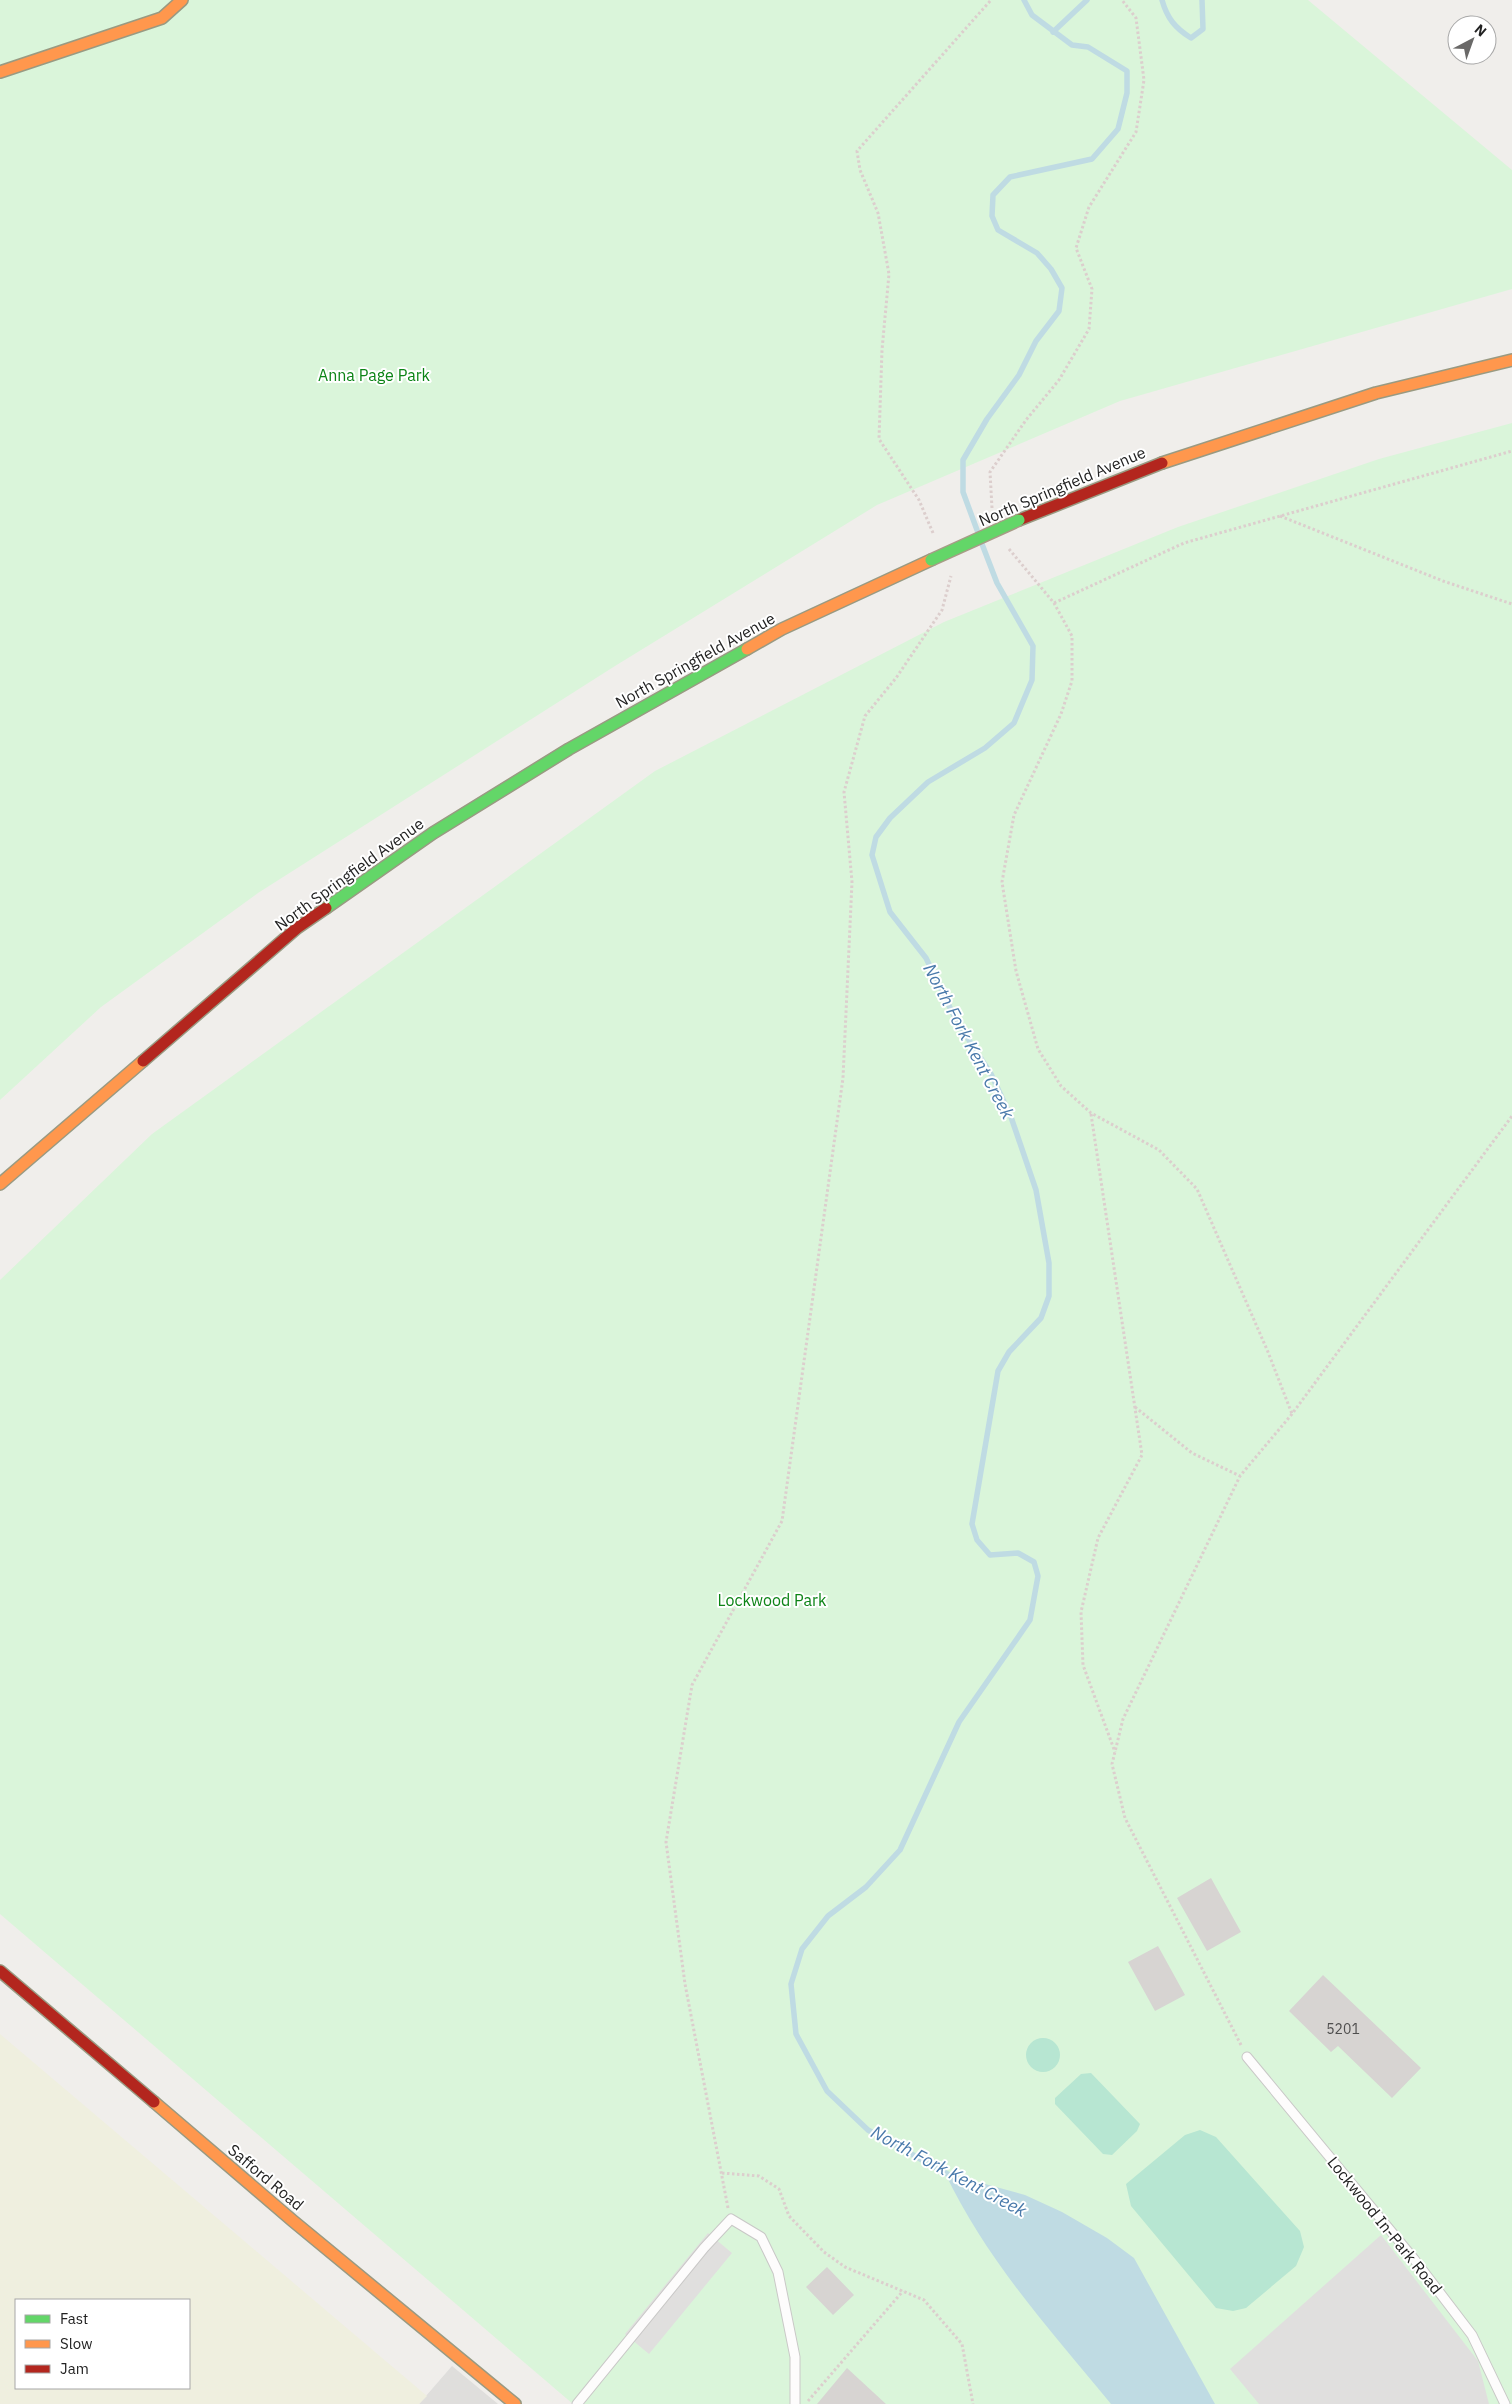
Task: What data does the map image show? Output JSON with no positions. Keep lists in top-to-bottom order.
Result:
{
  "streets": {
    "main road": ["North Springfield Avenue", "Safford Road"],
    "lane": ["Lockwood In-Park Road"]
  },
  "water": ["North Fork Kent Creek"],
  "parks": ["Anna Page Park", "Lockwood Park"],
  "house_numbers": ["5201"],
  "legend": ["Fast", "Slow", "Jam"],
  "north": "top right"
}
